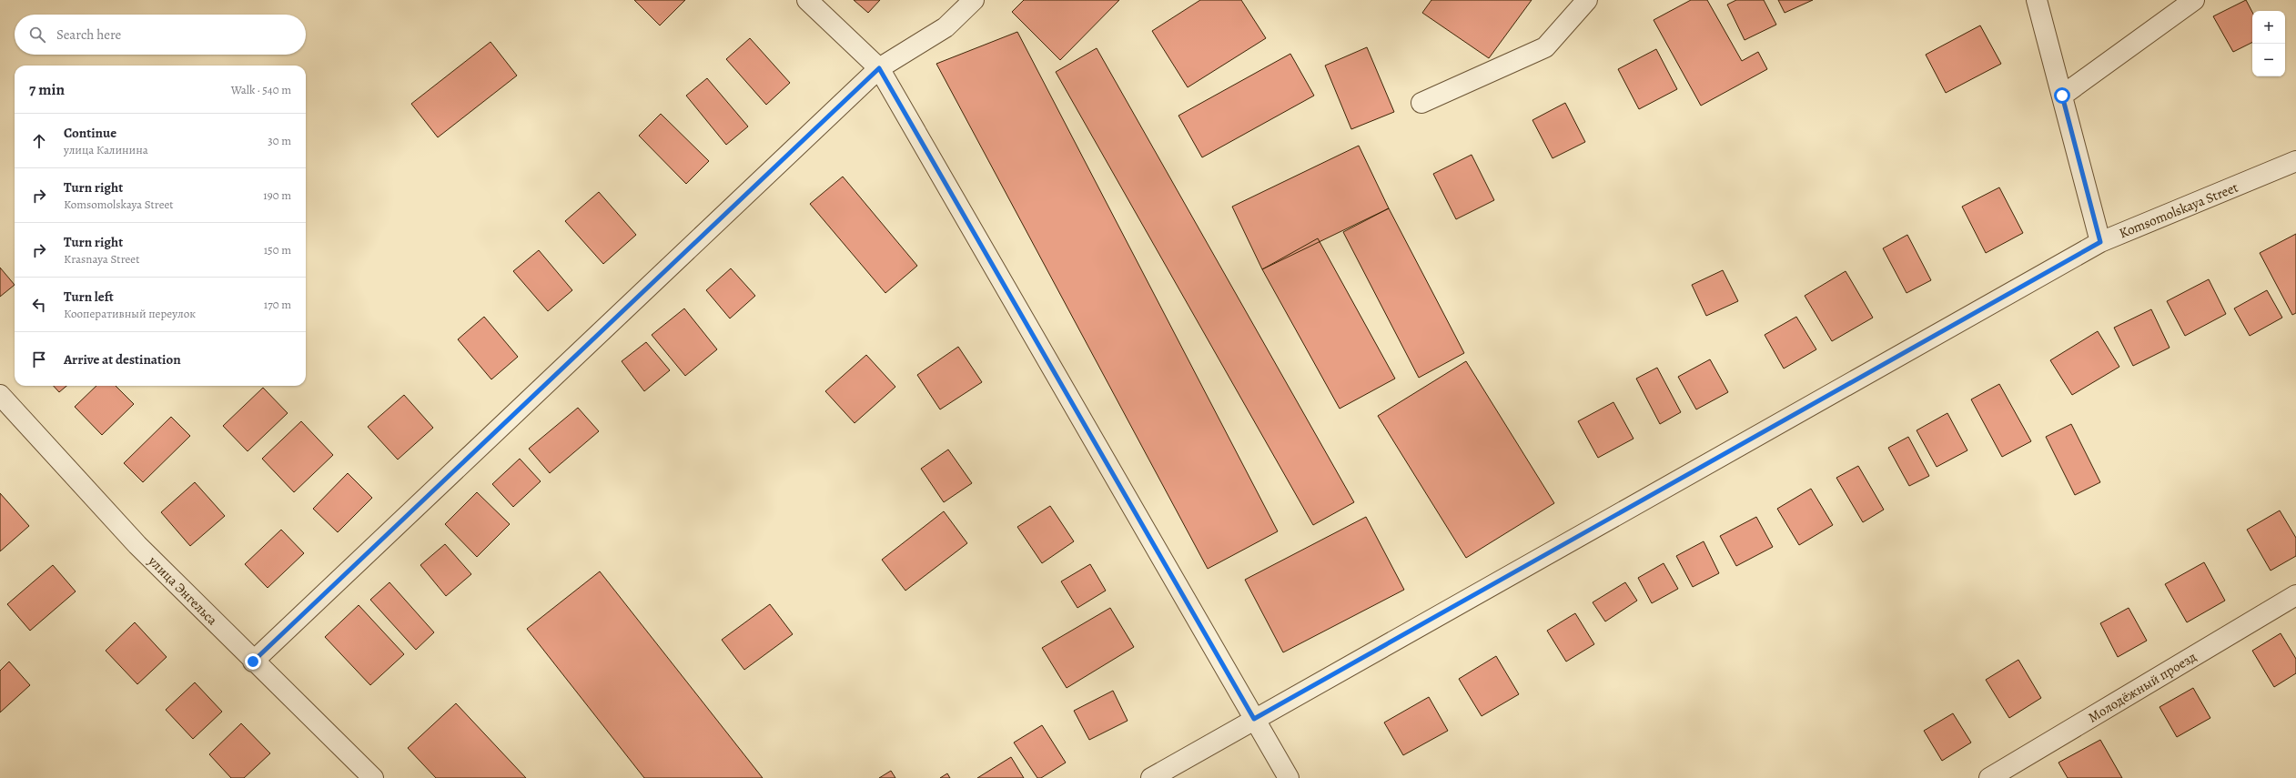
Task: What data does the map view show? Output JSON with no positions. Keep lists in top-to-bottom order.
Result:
{
  "streets": {
    "street": ["Komsomolskaya Street", "улица Энгельса", "Молодёжный проезд"]
  },
  "page": {
    "map_buttons": ["+", "−"],
    "search": "Search here",
    "heading": ["7 min", "Walk · 540 m"],
    "list": [
      ["Continue", "улица Калинина", "30 m"],
      ["Turn right", "Komsomolskaya Street", "190 m"],
      ["Turn right", "Krasnaya Street", "150 m"],
      ["Turn left", "Кооперативный переулок", "170 m"],
      "Arrive at destination"
    ]
  }
}
